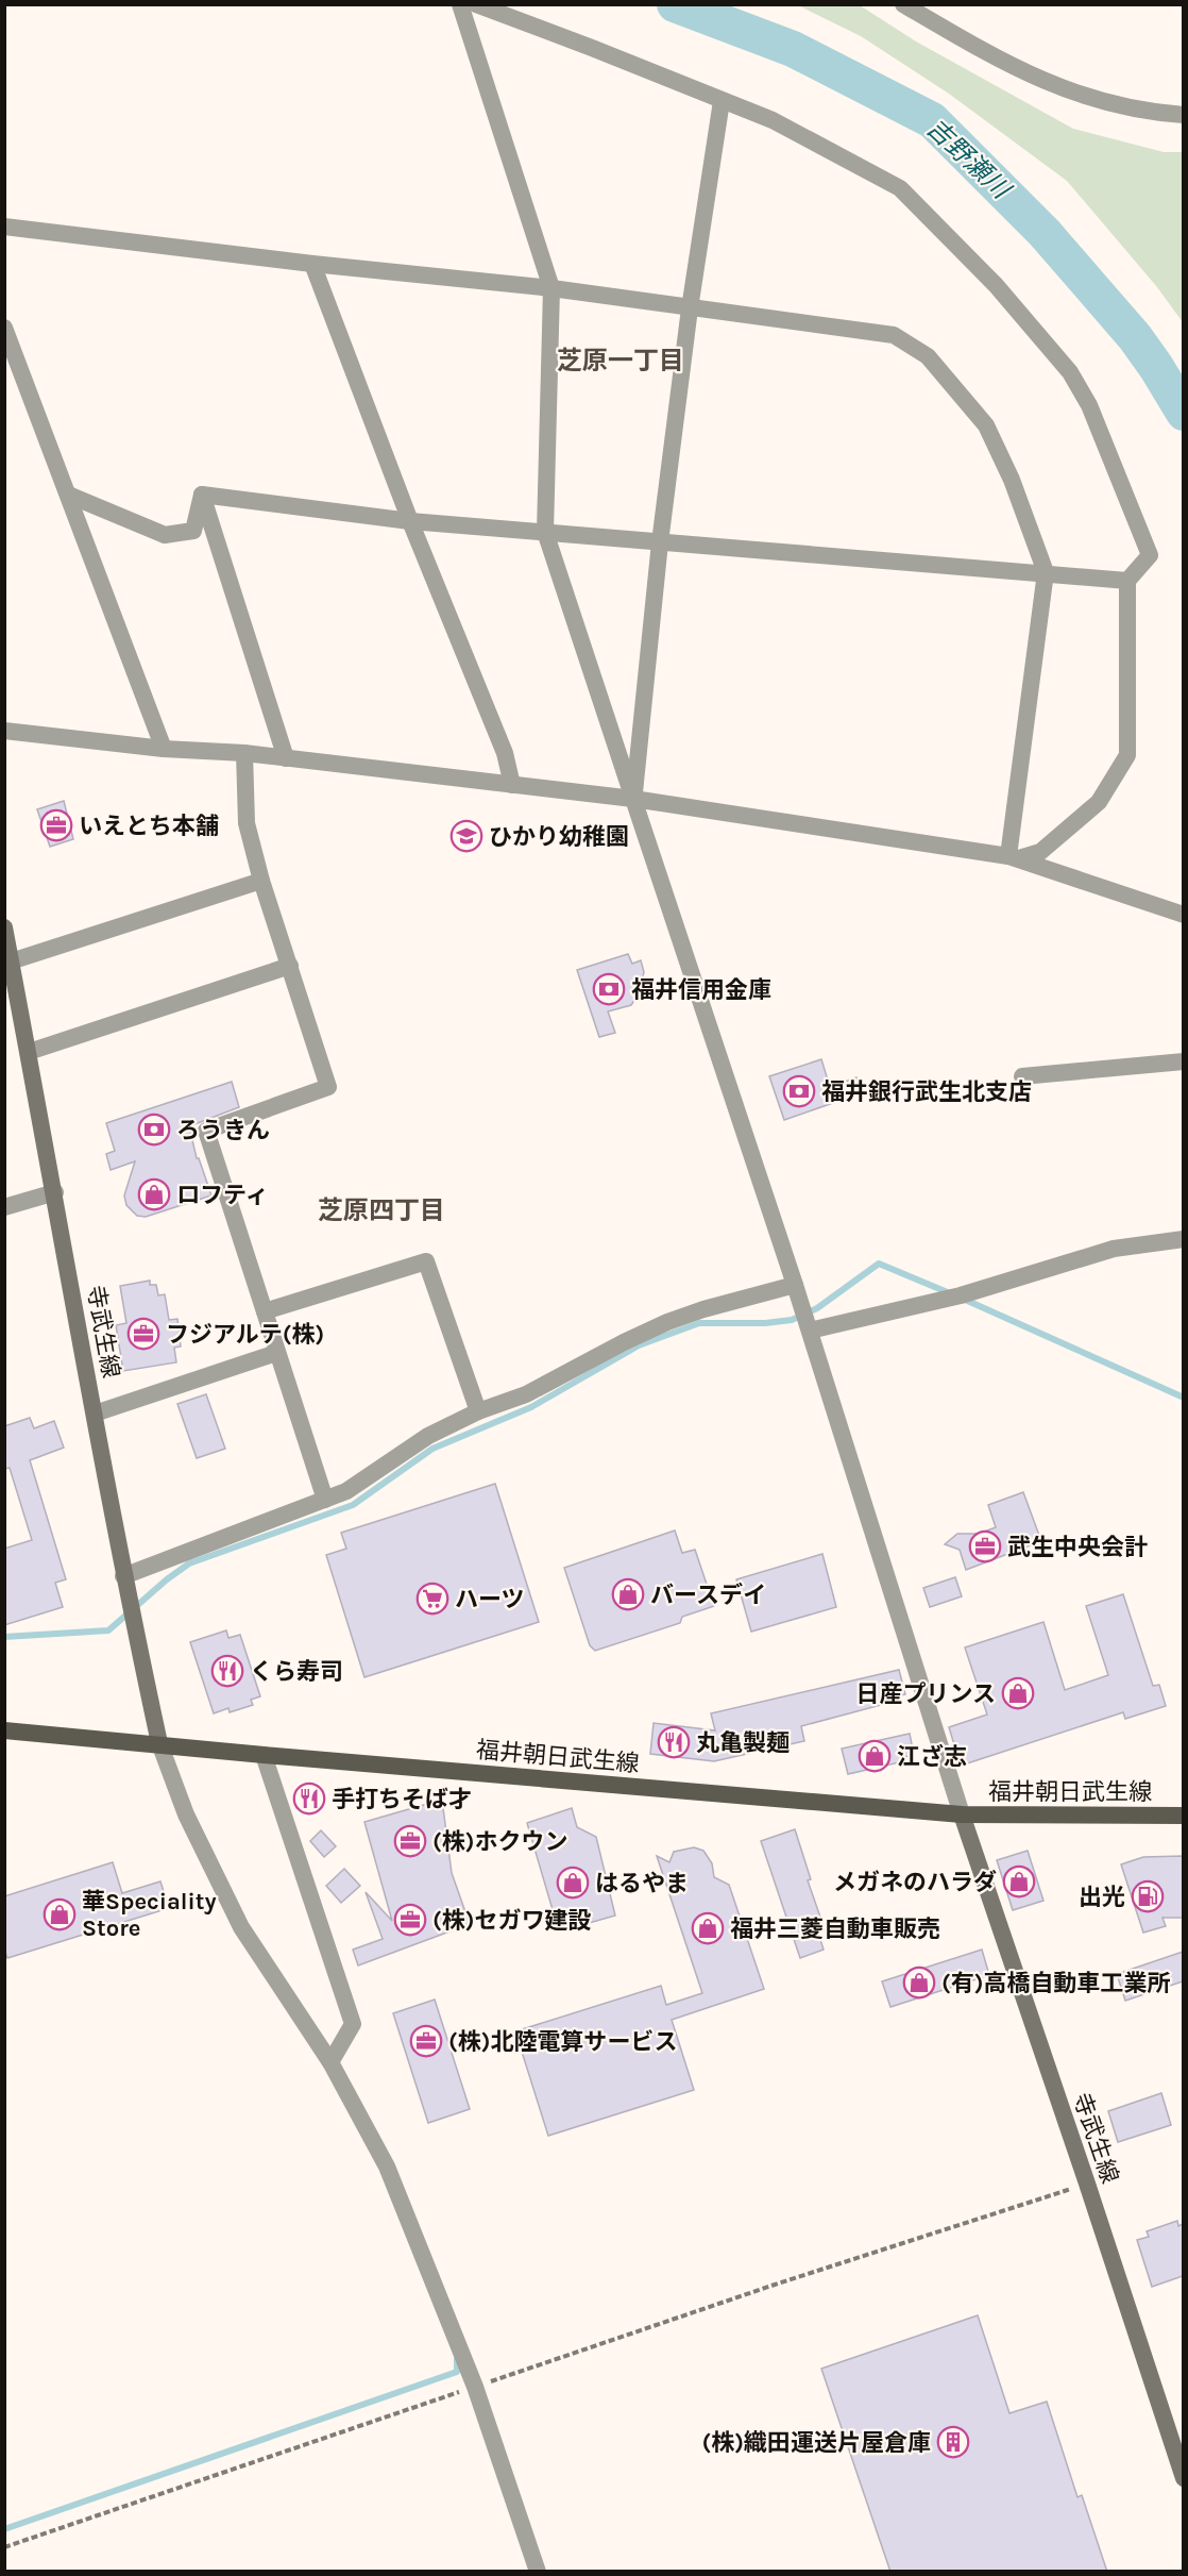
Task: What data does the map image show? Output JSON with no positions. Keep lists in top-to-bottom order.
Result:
{
  "streets": {
    "main road": ["寺武生線", "福井朝日武生線"]
  },
  "crossings": [
    ["寺武生線", "福井朝日武生線"]
  ],
  "districts": ["芝原一丁目", "芝原四丁目"],
  "water": ["吉野瀬川"],
  "places": {
    "office": [
      "いえとち本舗",
      "フジアルテ(株)",
      "武生中央会計",
      "(株)ホクウン",
      "(株)セガワ建設",
      "(株)北陸電算サービス"
    ],
    "school or university": ["ひかり幼稚園"],
    "bank": ["福井信用金庫", "福井銀行武生北支店", "ろうきん"],
    "shop": [
      "ロフティ",
      "バースデイ",
      "日産プリンス",
      "江ざ志",
      "メガネのハラダ",
      "はるやま",
      "華Speciality Store",
      "福井三菱自動車販売",
      "(有)高橋自動車工業所"
    ],
    "supermarket": ["ハーツ"],
    "restaurant": ["くら寿司", "丸亀製麺", "手打ちそば才"],
    "fuel station": ["出光"],
    "building": ["(株)織田運送片屋倉庫"]
  }
}
